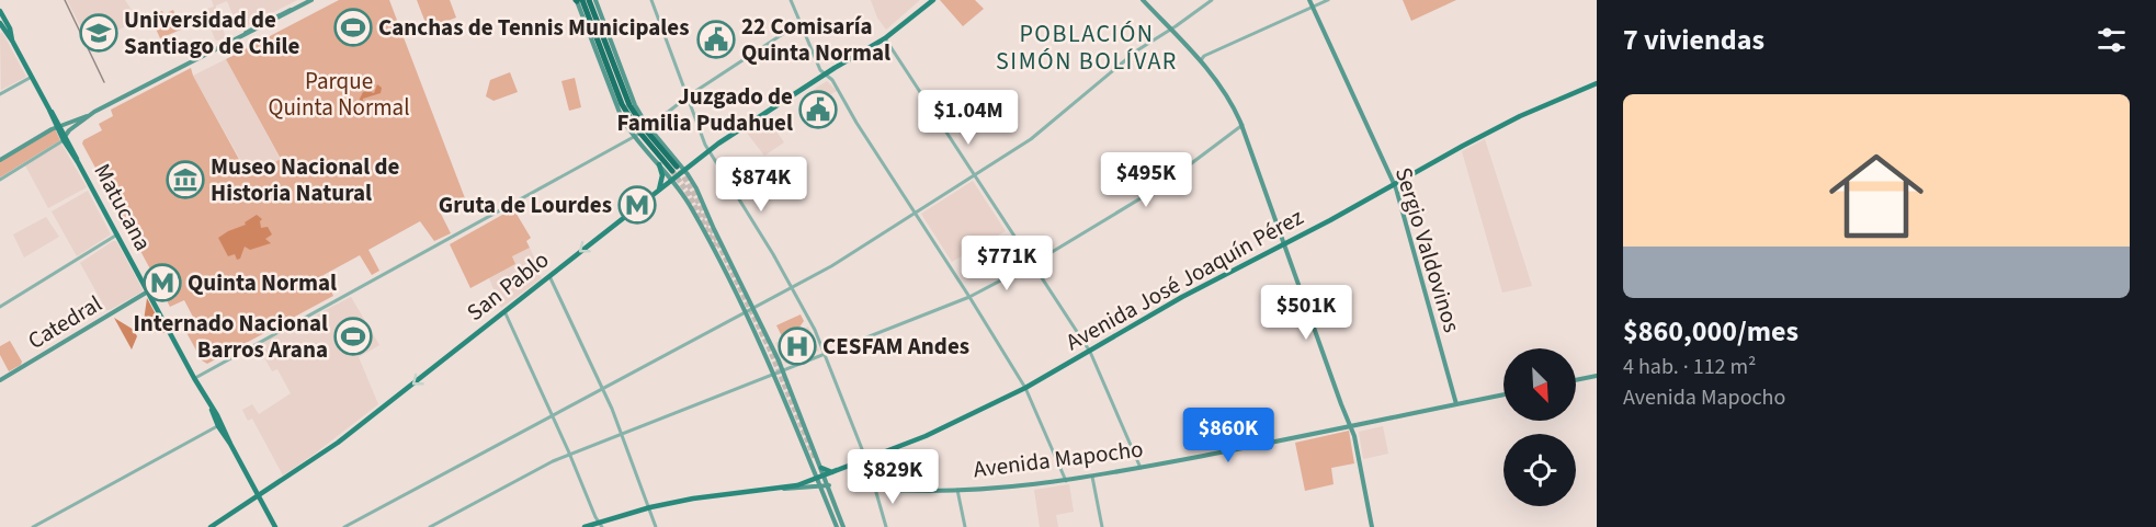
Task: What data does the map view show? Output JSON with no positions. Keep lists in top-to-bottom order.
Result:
{
  "streets": {
    "main road": [
      "Matucana",
      "Sergio Valdovinos",
      "Avenida José Joaquín Pérez",
      "San Pablo",
      "Catedral",
      "Avenida Mapocho"
    ]
  },
  "crossings": [
    ["Matucana", "San Pablo"],
    ["Matucana", "Catedral"],
    ["Sergio Valdovinos", "Avenida José Joaquín Pérez"],
    ["Sergio Valdovinos", "Avenida Mapocho"]
  ],
  "one_way": ["San Pablo"],
  "districts": ["POBLACIÓN SIMÓN BOLÍVAR"],
  "parks": ["Parque Quinta Normal"],
  "places": {
    "sports": ["Canchas de Tennis Municipales", "Internado Nacional Barros Arana"],
    "school or university": ["Universidad de Santiago de Chile"],
    "public building": ["22 Comisaría Quinta Normal", "Juzgado de Familia Pudahuel"],
    "museum": ["Museo Nacional de Historia Natural"],
    "metro station": ["Gruta de Lourdes", "Quinta Normal"],
    "hospital": ["CESFAM Andes"]
  },
  "north": "bottom right",
  "page": {
    "heading": "7 viviendas",
    "list": [
      {
        "name": "$860,000/mes",
        "note": "4 hab. · 112 m² · Avenida Mapocho"
      }
    ],
    "price": [
      "$1.04M",
      "$495K",
      "$874K",
      "$771K",
      "$501K",
      "$860K",
      "$829K"
    ]
  }
}
